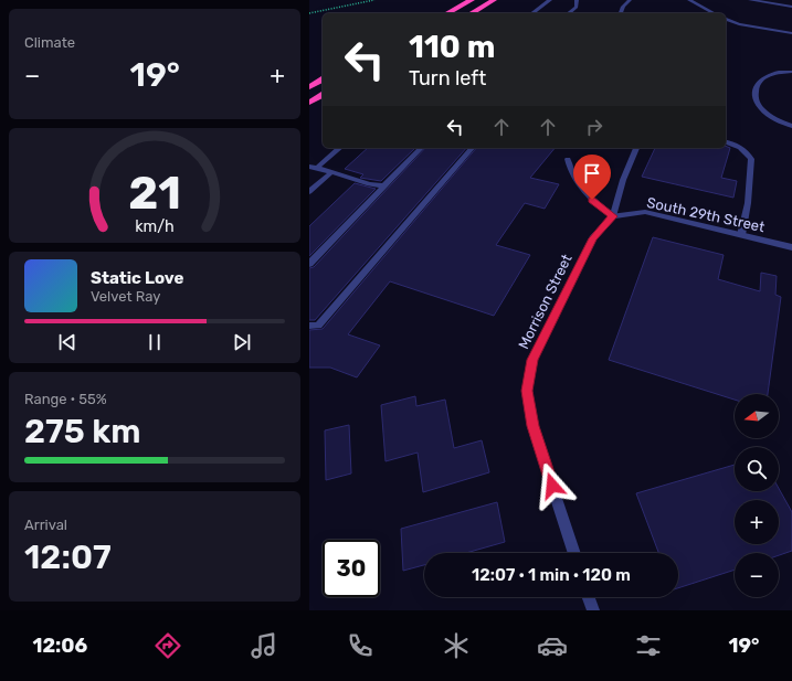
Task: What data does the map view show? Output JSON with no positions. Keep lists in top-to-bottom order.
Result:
{
  "streets": {
    "street": ["South 29th Street", "Morrison Street"]
  },
  "crossings": [
    ["South 29th Street", "Morrison Street"]
  ],
  "north": "left",
  "page": {
    "tile": [
      "Climate",
      ["Range · 55%", "275 km"],
      ["Arrival", "12:07"]
    ],
    "turn": ["110 m", "Turn left"],
    "heat": ["−", "19°", "+"],
    "song": ["Static Love", "Velvet Ray"],
    "map_buttons": ["+", "−"],
    "limit": "30",
    "trip": "12:07 · 1 min · 120 m",
    "tabs": ["12:06", "19°"],
    "gauge": ["21", "km/h"]
  }
}
